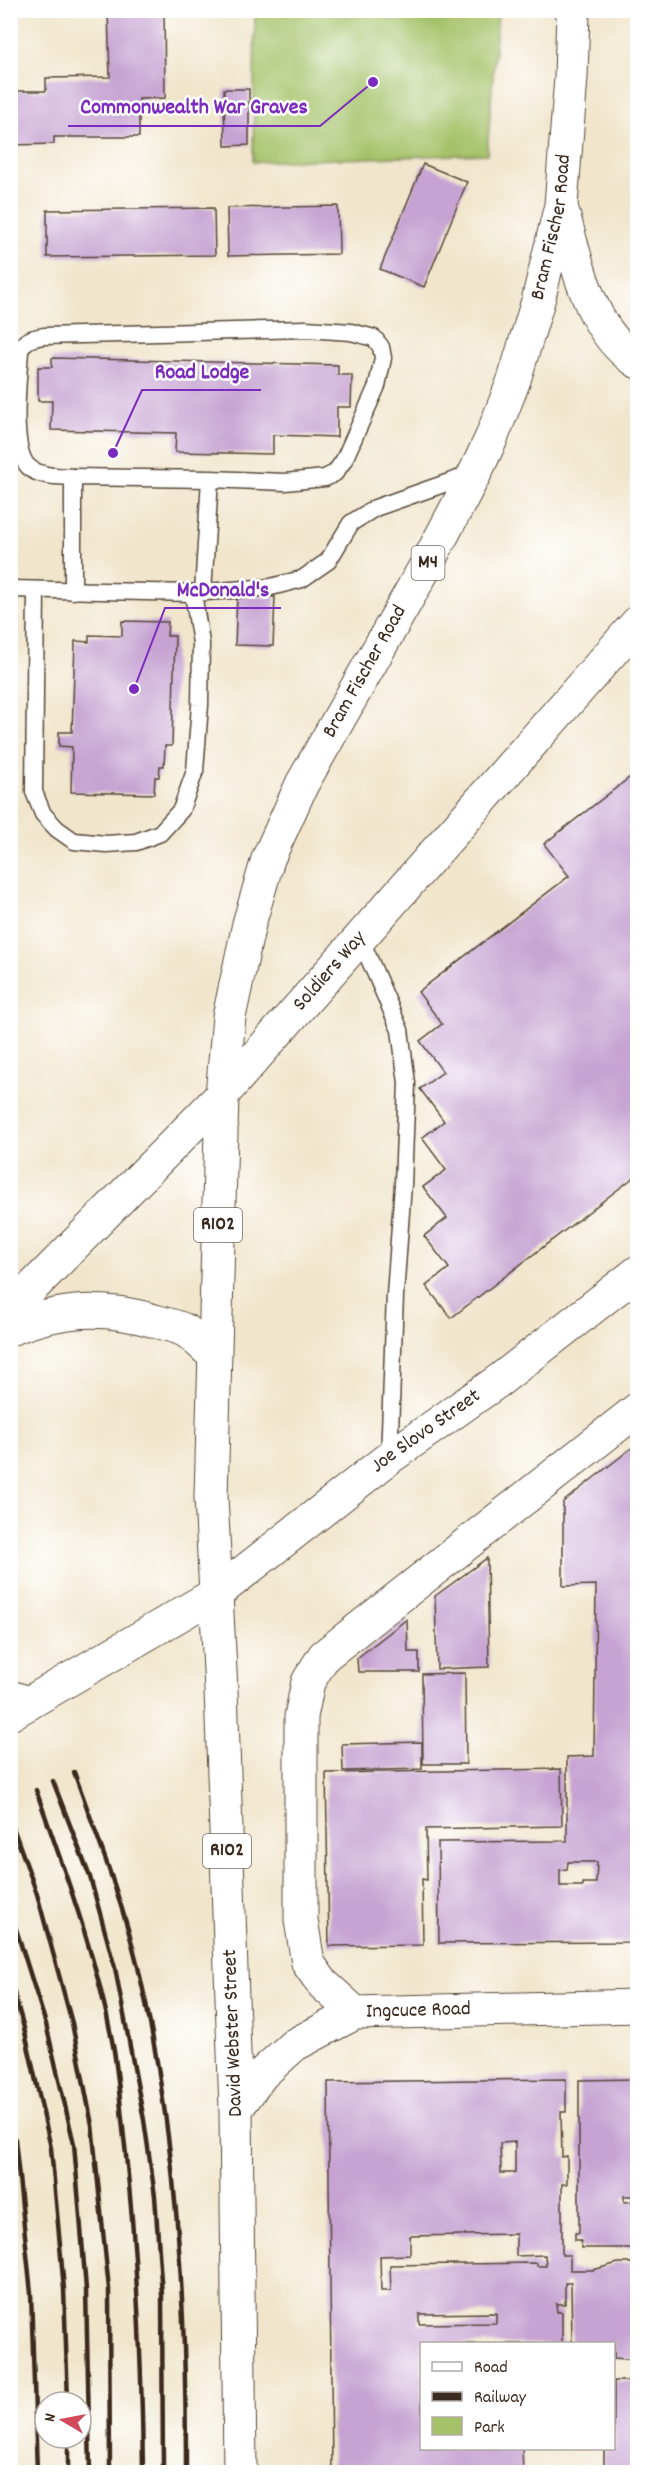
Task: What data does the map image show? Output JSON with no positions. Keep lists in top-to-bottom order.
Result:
{
  "streets": {
    "main road": [
      "Bram Fischer Road",
      "M4",
      "Soldiers Way",
      "R102",
      "Joe Slovo Street",
      "Ingcuce Road",
      "David Webster Street"
    ]
  },
  "crossings": [
    ["Bram Fischer Road", "Soldiers Way"],
    ["Bram Fischer Road", "R102"],
    ["Soldiers Way", "R102"],
    ["R102", "Joe Slovo Street"],
    ["R102", "David Webster Street"],
    ["Joe Slovo Street", "David Webster Street"],
    ["Ingcuce Road", "David Webster Street"]
  ],
  "places": ["Commonwealth War Graves", "Road Lodge", "McDonald's"],
  "legend": ["Road", "Railway", "Park"],
  "north": "left"
}
